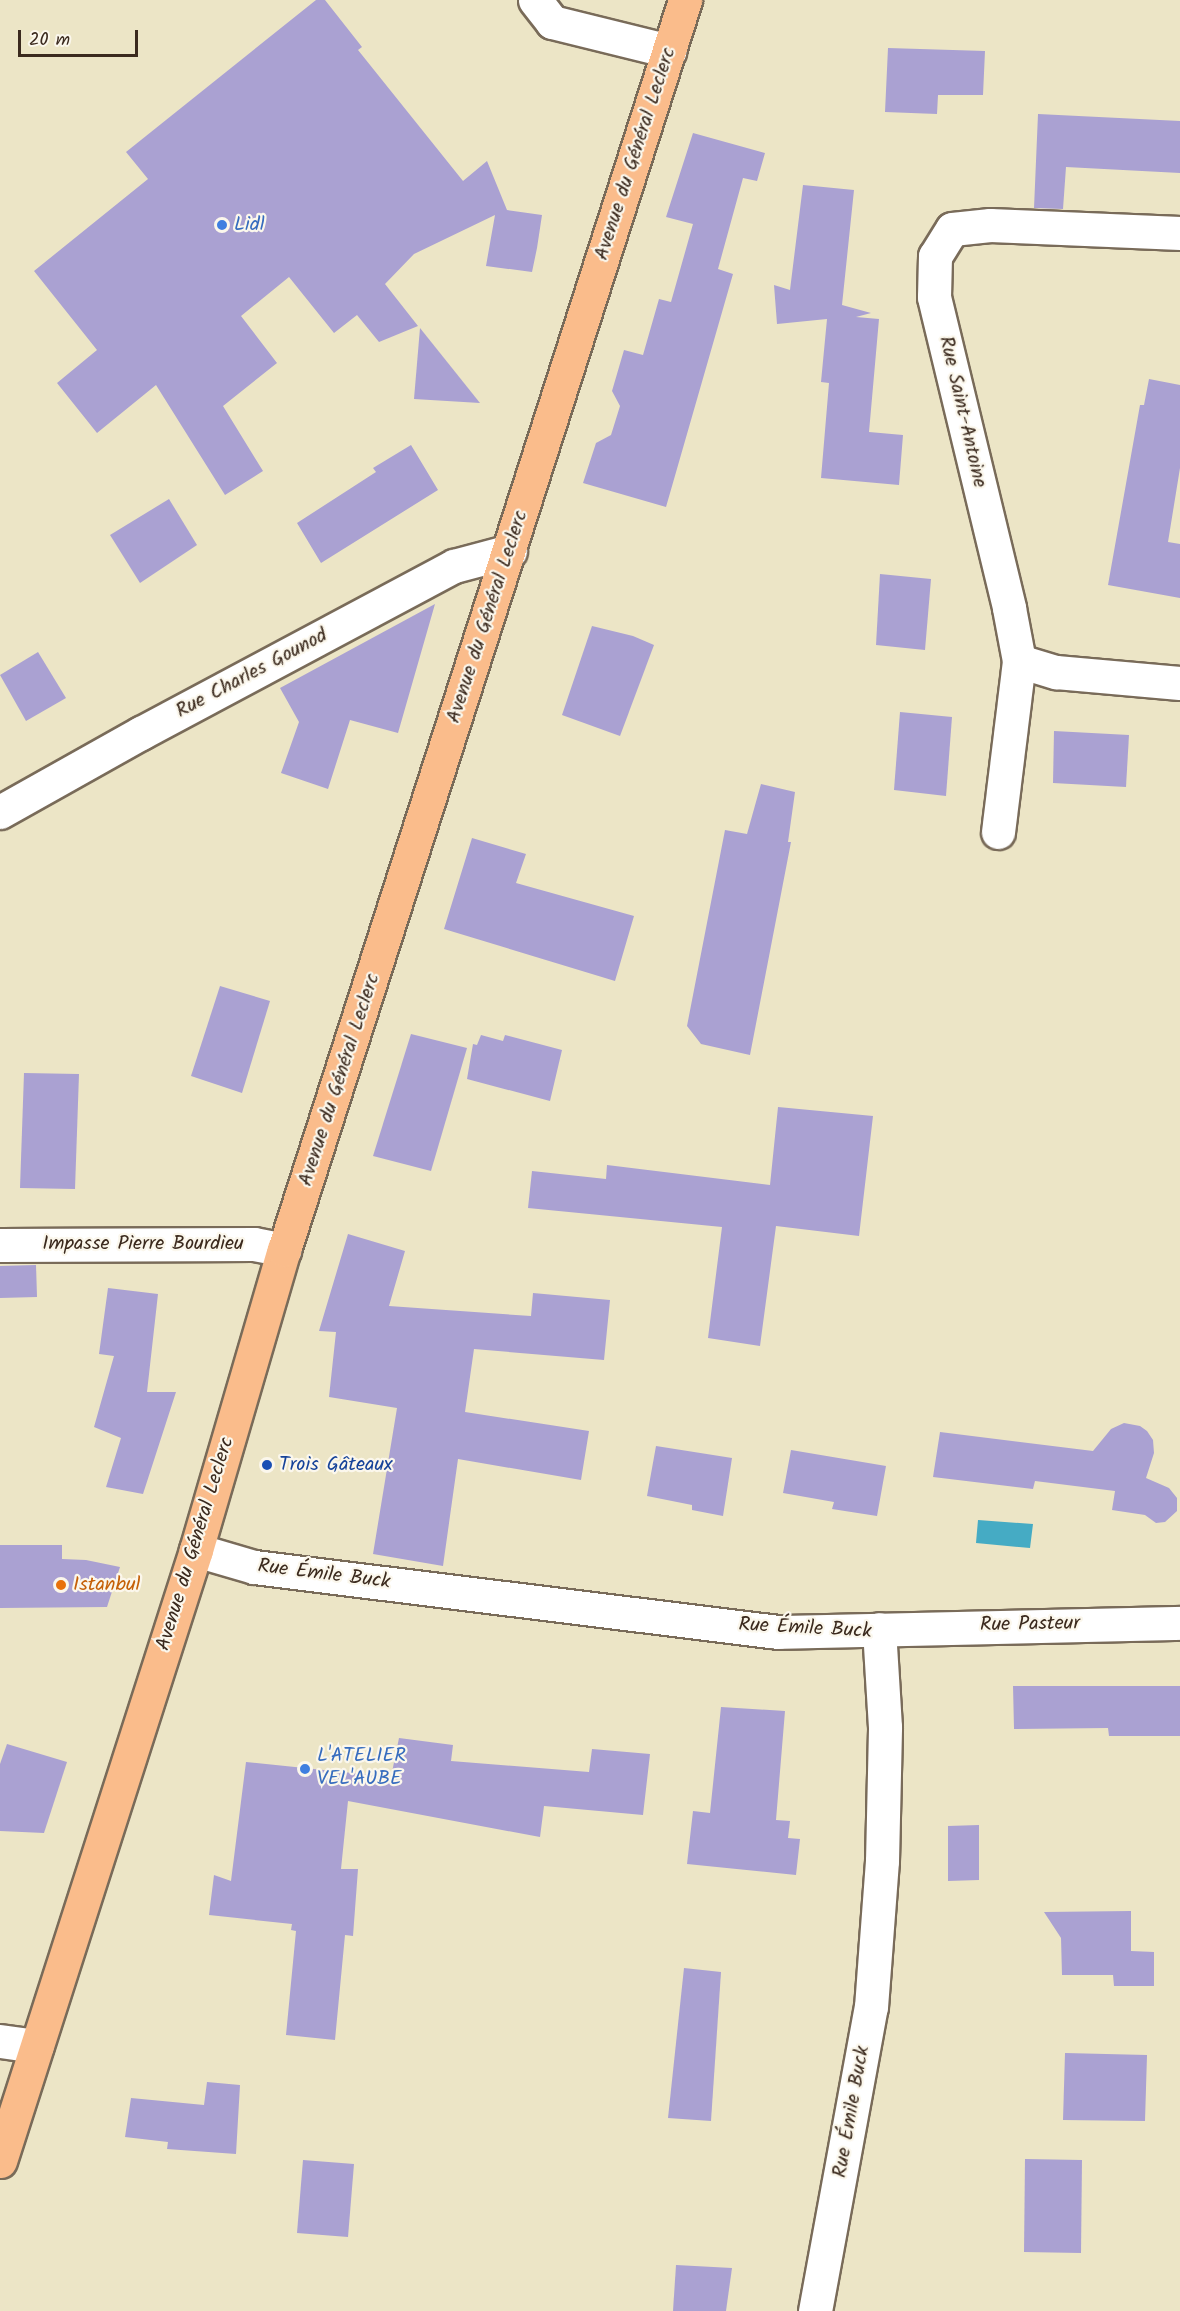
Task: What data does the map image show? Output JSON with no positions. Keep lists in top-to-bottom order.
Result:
{
  "streets": {
    "main road": ["Avenue du Général Leclerc"],
    "street": [
      "Rue Saint-Antoine",
      "Rue Charles Gounod",
      "Impasse Pierre Bourdieu",
      "Rue Émile Buck",
      "Rue Pasteur"
    ]
  },
  "crossings": [
    ["Avenue du Général Leclerc", "Rue Charles Gounod"],
    ["Avenue du Général Leclerc", "Impasse Pierre Bourdieu"],
    ["Avenue du Général Leclerc", "Rue Émile Buck"],
    ["Rue Émile Buck", "Rue Pasteur"]
  ],
  "places": [
    "Lidl",
    "Trois Gâteaux",
    "Istanbul",
    "L'ATELIER VEL'AUBE"
  ],
  "scale_bar": "20 m"
}
